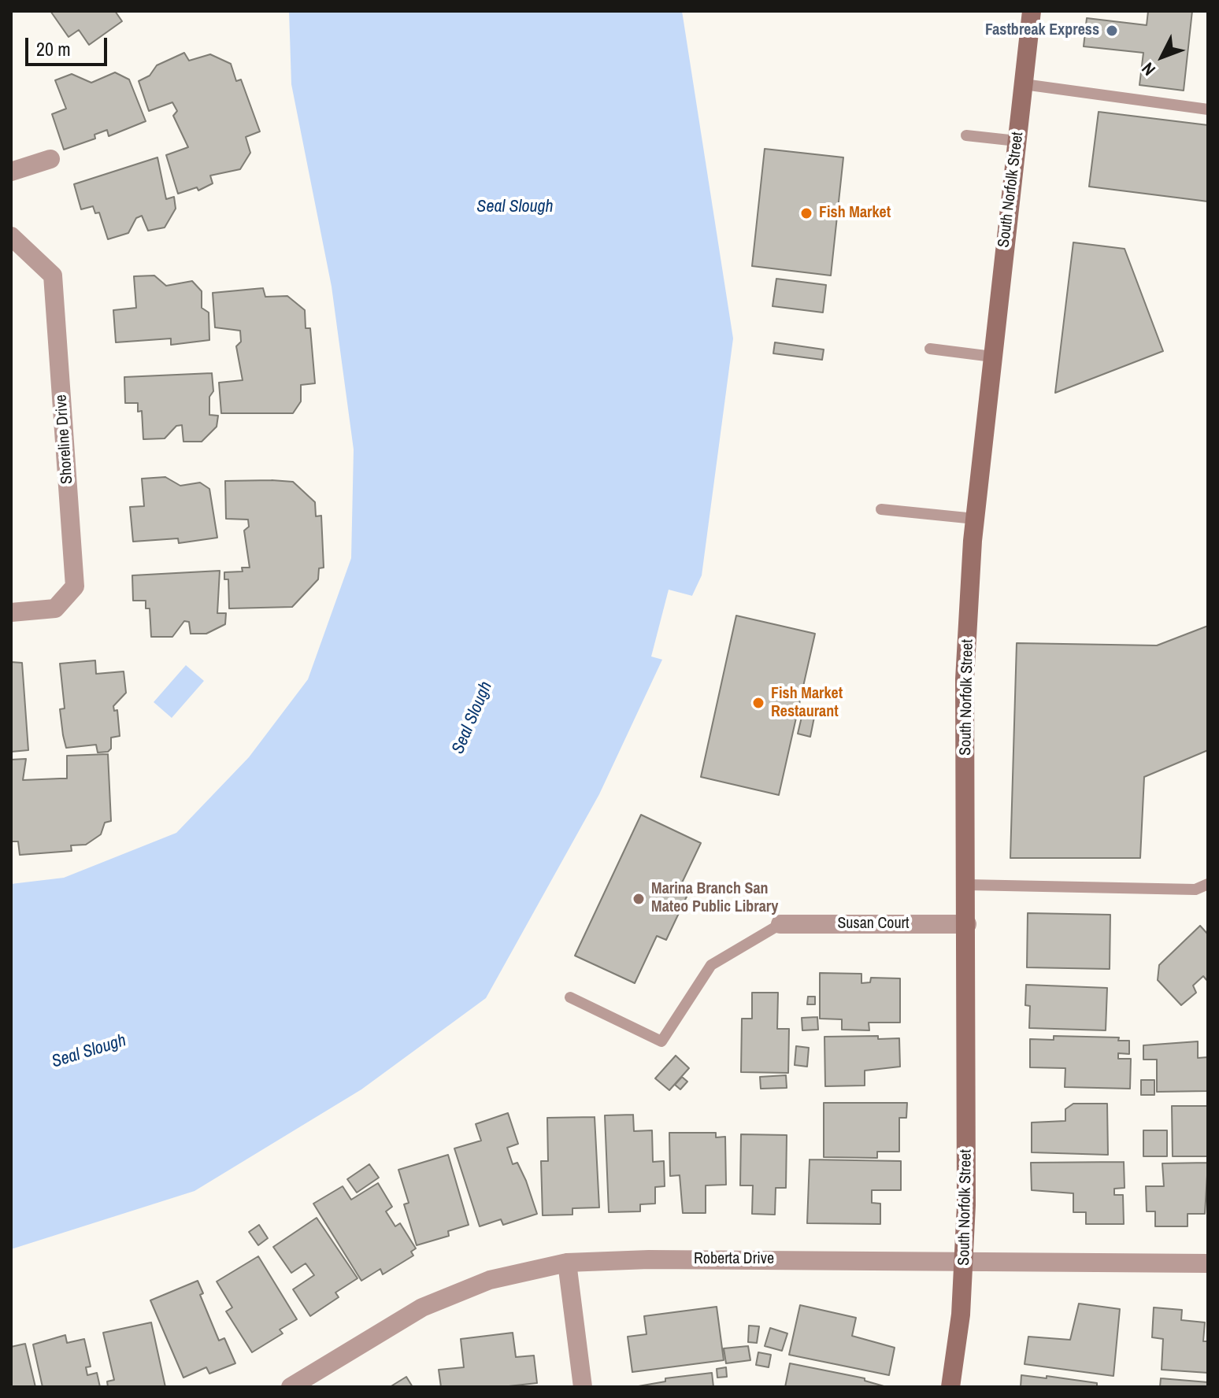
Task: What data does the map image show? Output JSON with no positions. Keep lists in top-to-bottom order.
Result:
{
  "streets": {
    "main road": ["South Norfolk Street"],
    "street": ["Shoreline Drive", "Susan Court", "Roberta Drive"]
  },
  "crossings": [
    ["South Norfolk Street", "Susan Court"],
    ["South Norfolk Street", "Roberta Drive"]
  ],
  "water": ["Seal Slough"],
  "places": [
    "Fastbreak Express",
    "Fish Market",
    "Fish Market Restaurant",
    "Marina Branch San Mateo Public Library"
  ],
  "scale_bar": "20 m",
  "north": "bottom left"
}
